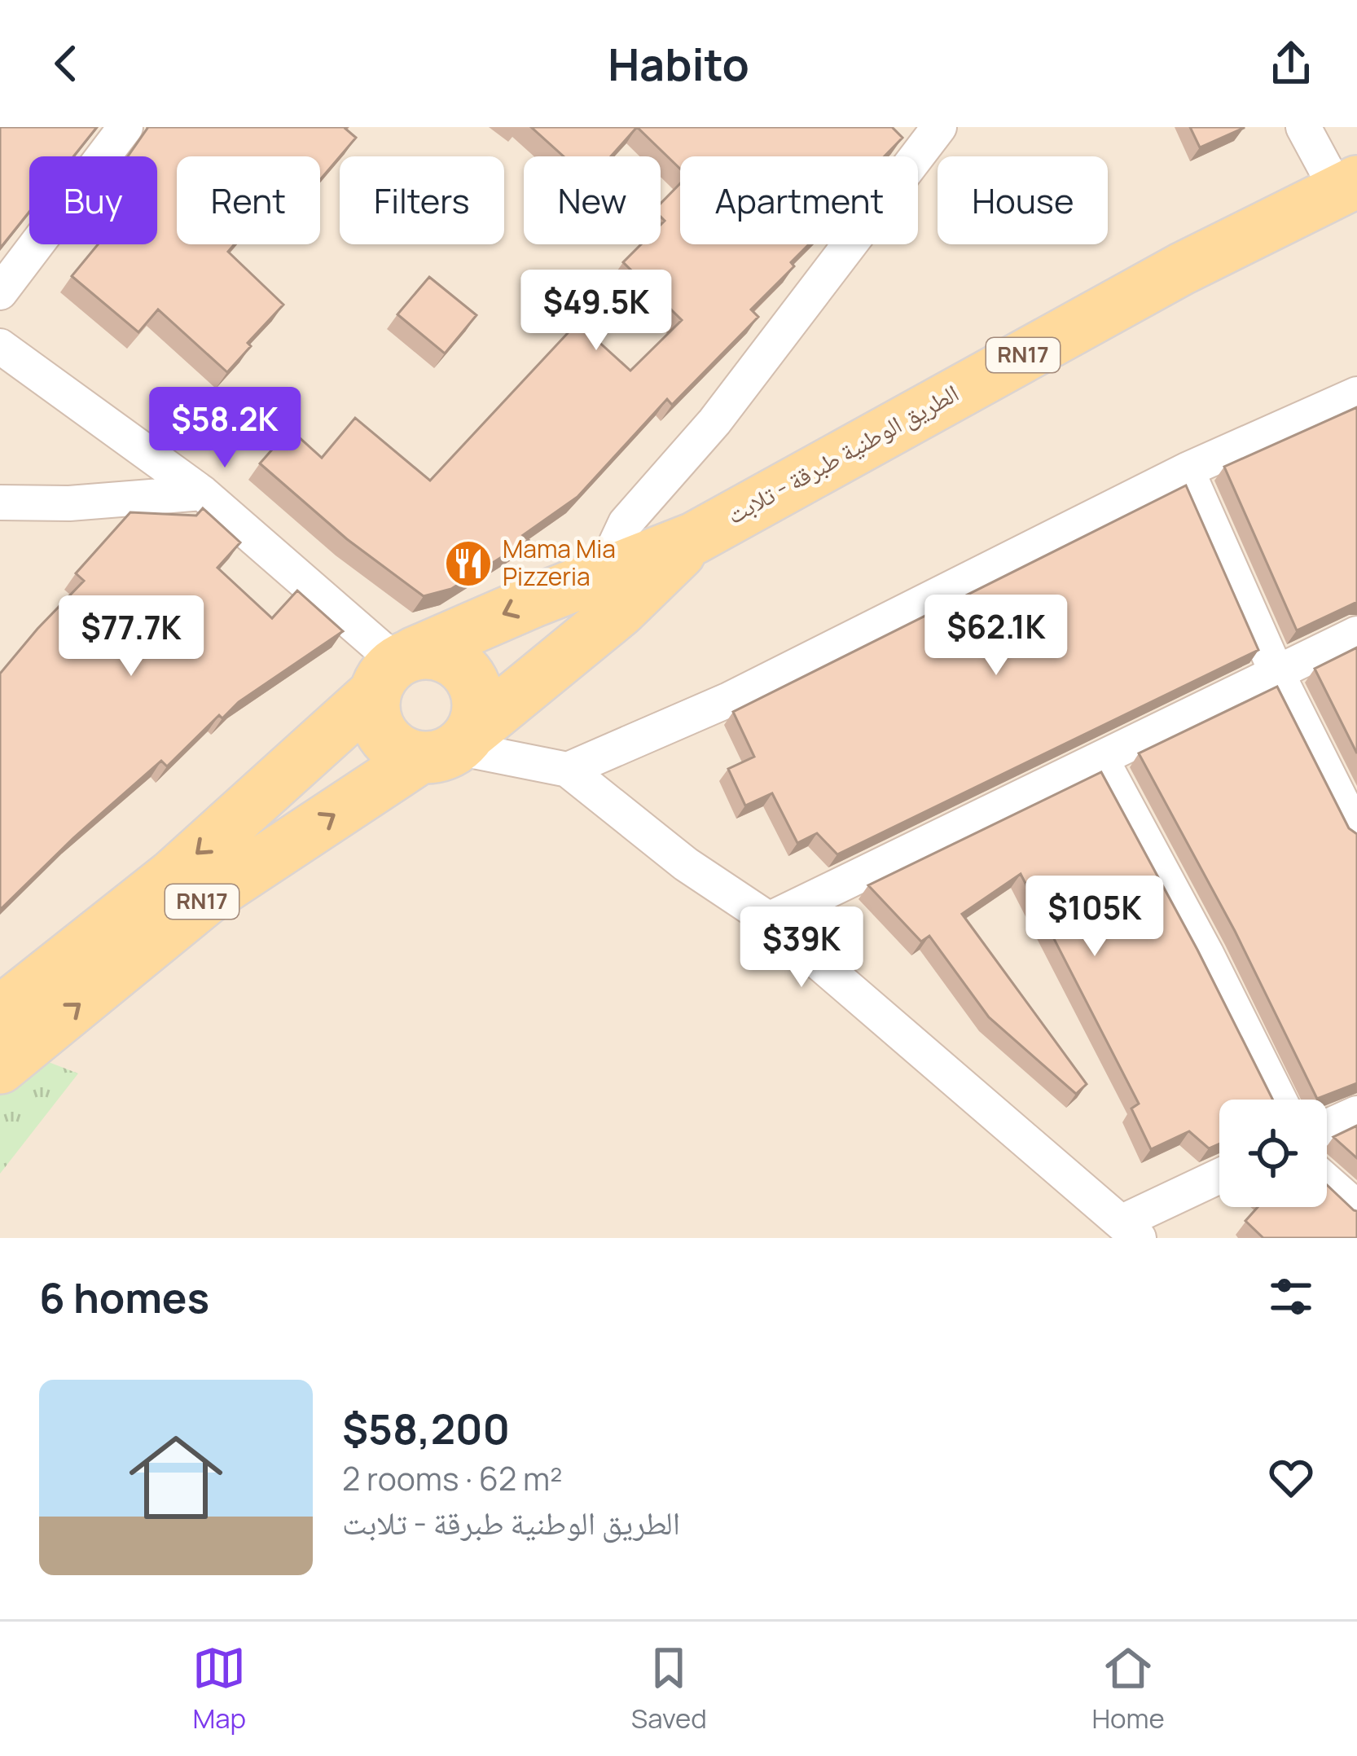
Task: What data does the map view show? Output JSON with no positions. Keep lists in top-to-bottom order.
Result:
{
  "streets": {
    "main road": ["RN17", "الطريق الوطنية طبرقة - تلابت"]
  },
  "places": {
    "restaurant": ["Mama Mia Pizzeria"]
  },
  "page": {
    "header": "Habito",
    "chip": [
      "Buy",
      "Rent",
      "Filters",
      "New",
      "Apartment",
      "House"
    ],
    "price": [
      "$49.5K",
      "$58.2K",
      "$62.1K",
      "$77.7K",
      "$105K",
      "$39K"
    ],
    "heading": "6 homes",
    "list": [
      {
        "name": "$58,200",
        "note": "2 rooms · 62 m² · الطريق الوطنية طبرقة - تلابت"
      }
    ],
    "tabs": ["Map", "Saved", "Home"]
  }
}
